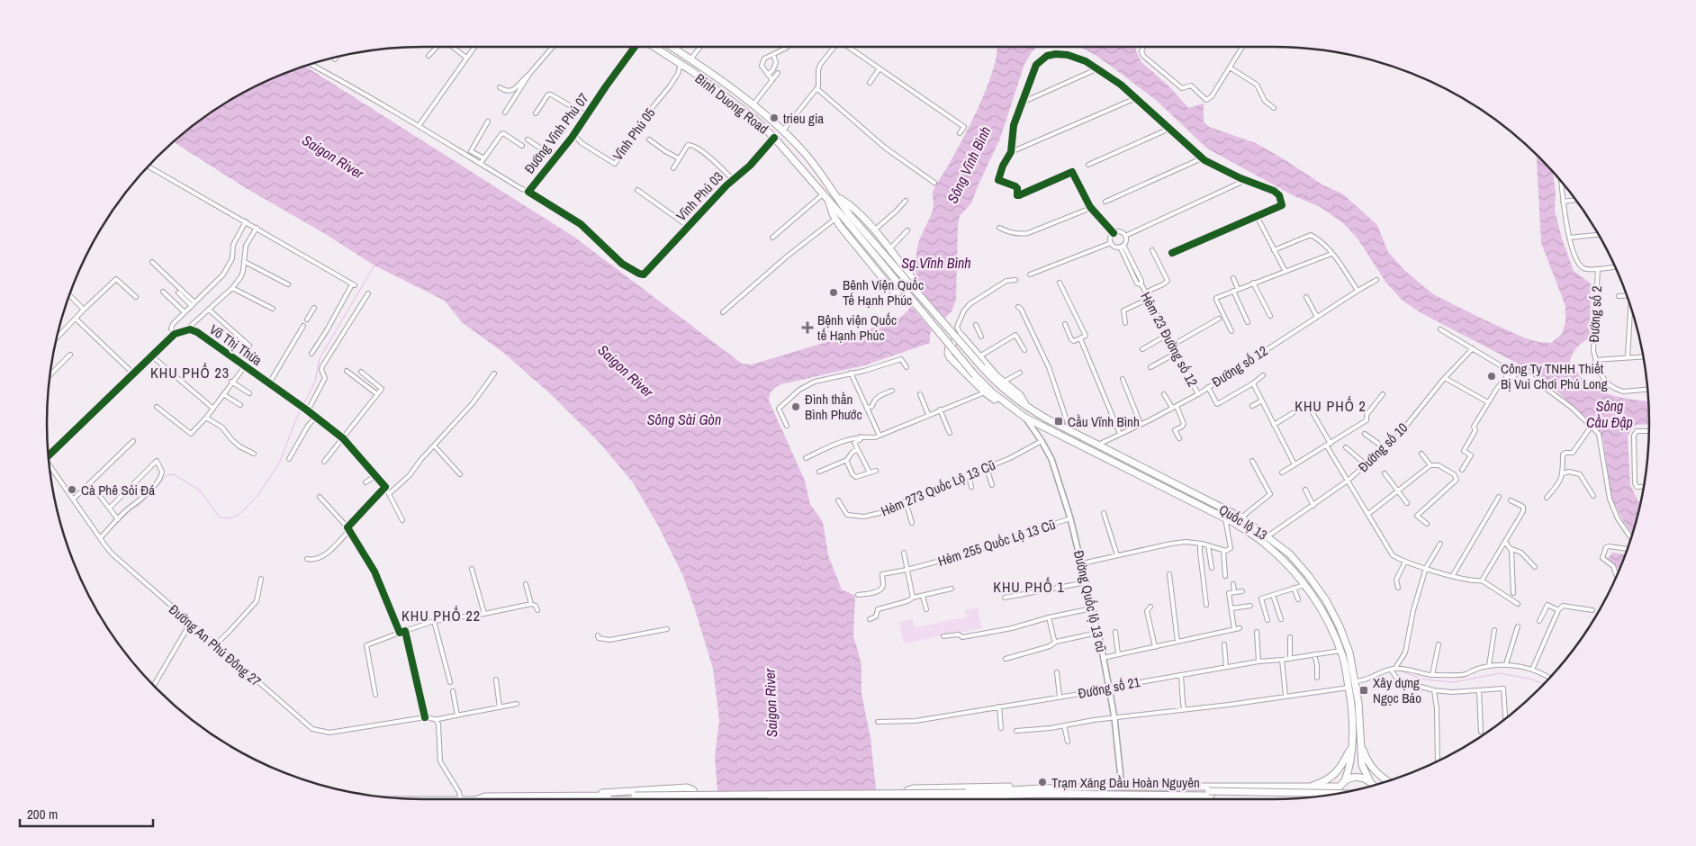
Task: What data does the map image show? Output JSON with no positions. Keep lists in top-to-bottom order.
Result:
{
  "streets": {
    "highway": ["Binh Duong Road", "Quốc lộ 13"],
    "street": [
      "Đường Vĩnh Phú 07",
      "Vĩnh Phú 05",
      "Vĩnh Phú 03",
      "Đường số 2",
      "Hẻm 23 Đường số 12",
      "Võ Thị Thừa",
      "Đường số 12",
      "Đường số 10",
      "Hẻm 273 Quốc Lộ 13 Cũ",
      "Hẻm 255 Quốc Lộ 13 Cũ",
      "Đường Quốc lộ 13 cũ",
      "Đường An Phú Đông 27",
      "Đường số 21"
    ]
  },
  "crossings": [
    ["Binh Duong Road", "Vĩnh Phú 05"],
    ["Binh Duong Road", "Vĩnh Phú 03"],
    ["Binh Duong Road", "Quốc lộ 13"],
    ["Đường Vĩnh Phú 07", "Vĩnh Phú 05"],
    ["Đường Vĩnh Phú 07", "Vĩnh Phú 03"],
    ["Hẻm 23 Đường số 12", "Đường số 12"],
    ["Đường số 12", "Quốc lộ 13"],
    ["Đường số 10", "Quốc lộ 13"],
    ["Hẻm 273 Quốc Lộ 13 Cũ", "Đường Quốc lộ 13 cũ"],
    ["Quốc lộ 13", "Đường Quốc lộ 13 cũ"],
    ["Quốc lộ 13", "Đường số 21"],
    ["Hẻm 255 Quốc Lộ 13 Cũ", "Đường Quốc lộ 13 cũ"],
    ["Đường Quốc lộ 13 cũ", "Đường số 21"]
  ],
  "districts": [
    "KHU PHỐ 23",
    "KHU PHỐ 2",
    "KHU PHỐ 1",
    "KHU PHỐ 22"
  ],
  "water": [
    "Saigon River",
    "Sông Vĩnh Bình",
    "Sg.Vĩnh Bình",
    "Sông Cầu Đập",
    "Sông Sài Gòn"
  ],
  "places": {
    "other": [
      "trieu gia",
      "Bệnh Viện Quốc Tế Hạnh Phúc",
      "Công Ty TNHH Thiết Bị Vui Chơi Phú Long",
      "Đình thần Bình Phước",
      "Cà Phê Sỏi Đá",
      "Trạm Xăng Dầu Hoàn Nguyên"
    ],
    "health": ["Bệnh viện Quốc tế Hạnh Phúc"],
    "transit": ["Cầu Vĩnh Bình", "Xây dựng Ngọc Bảo"]
  },
  "scale_bar": "200 m"
}
